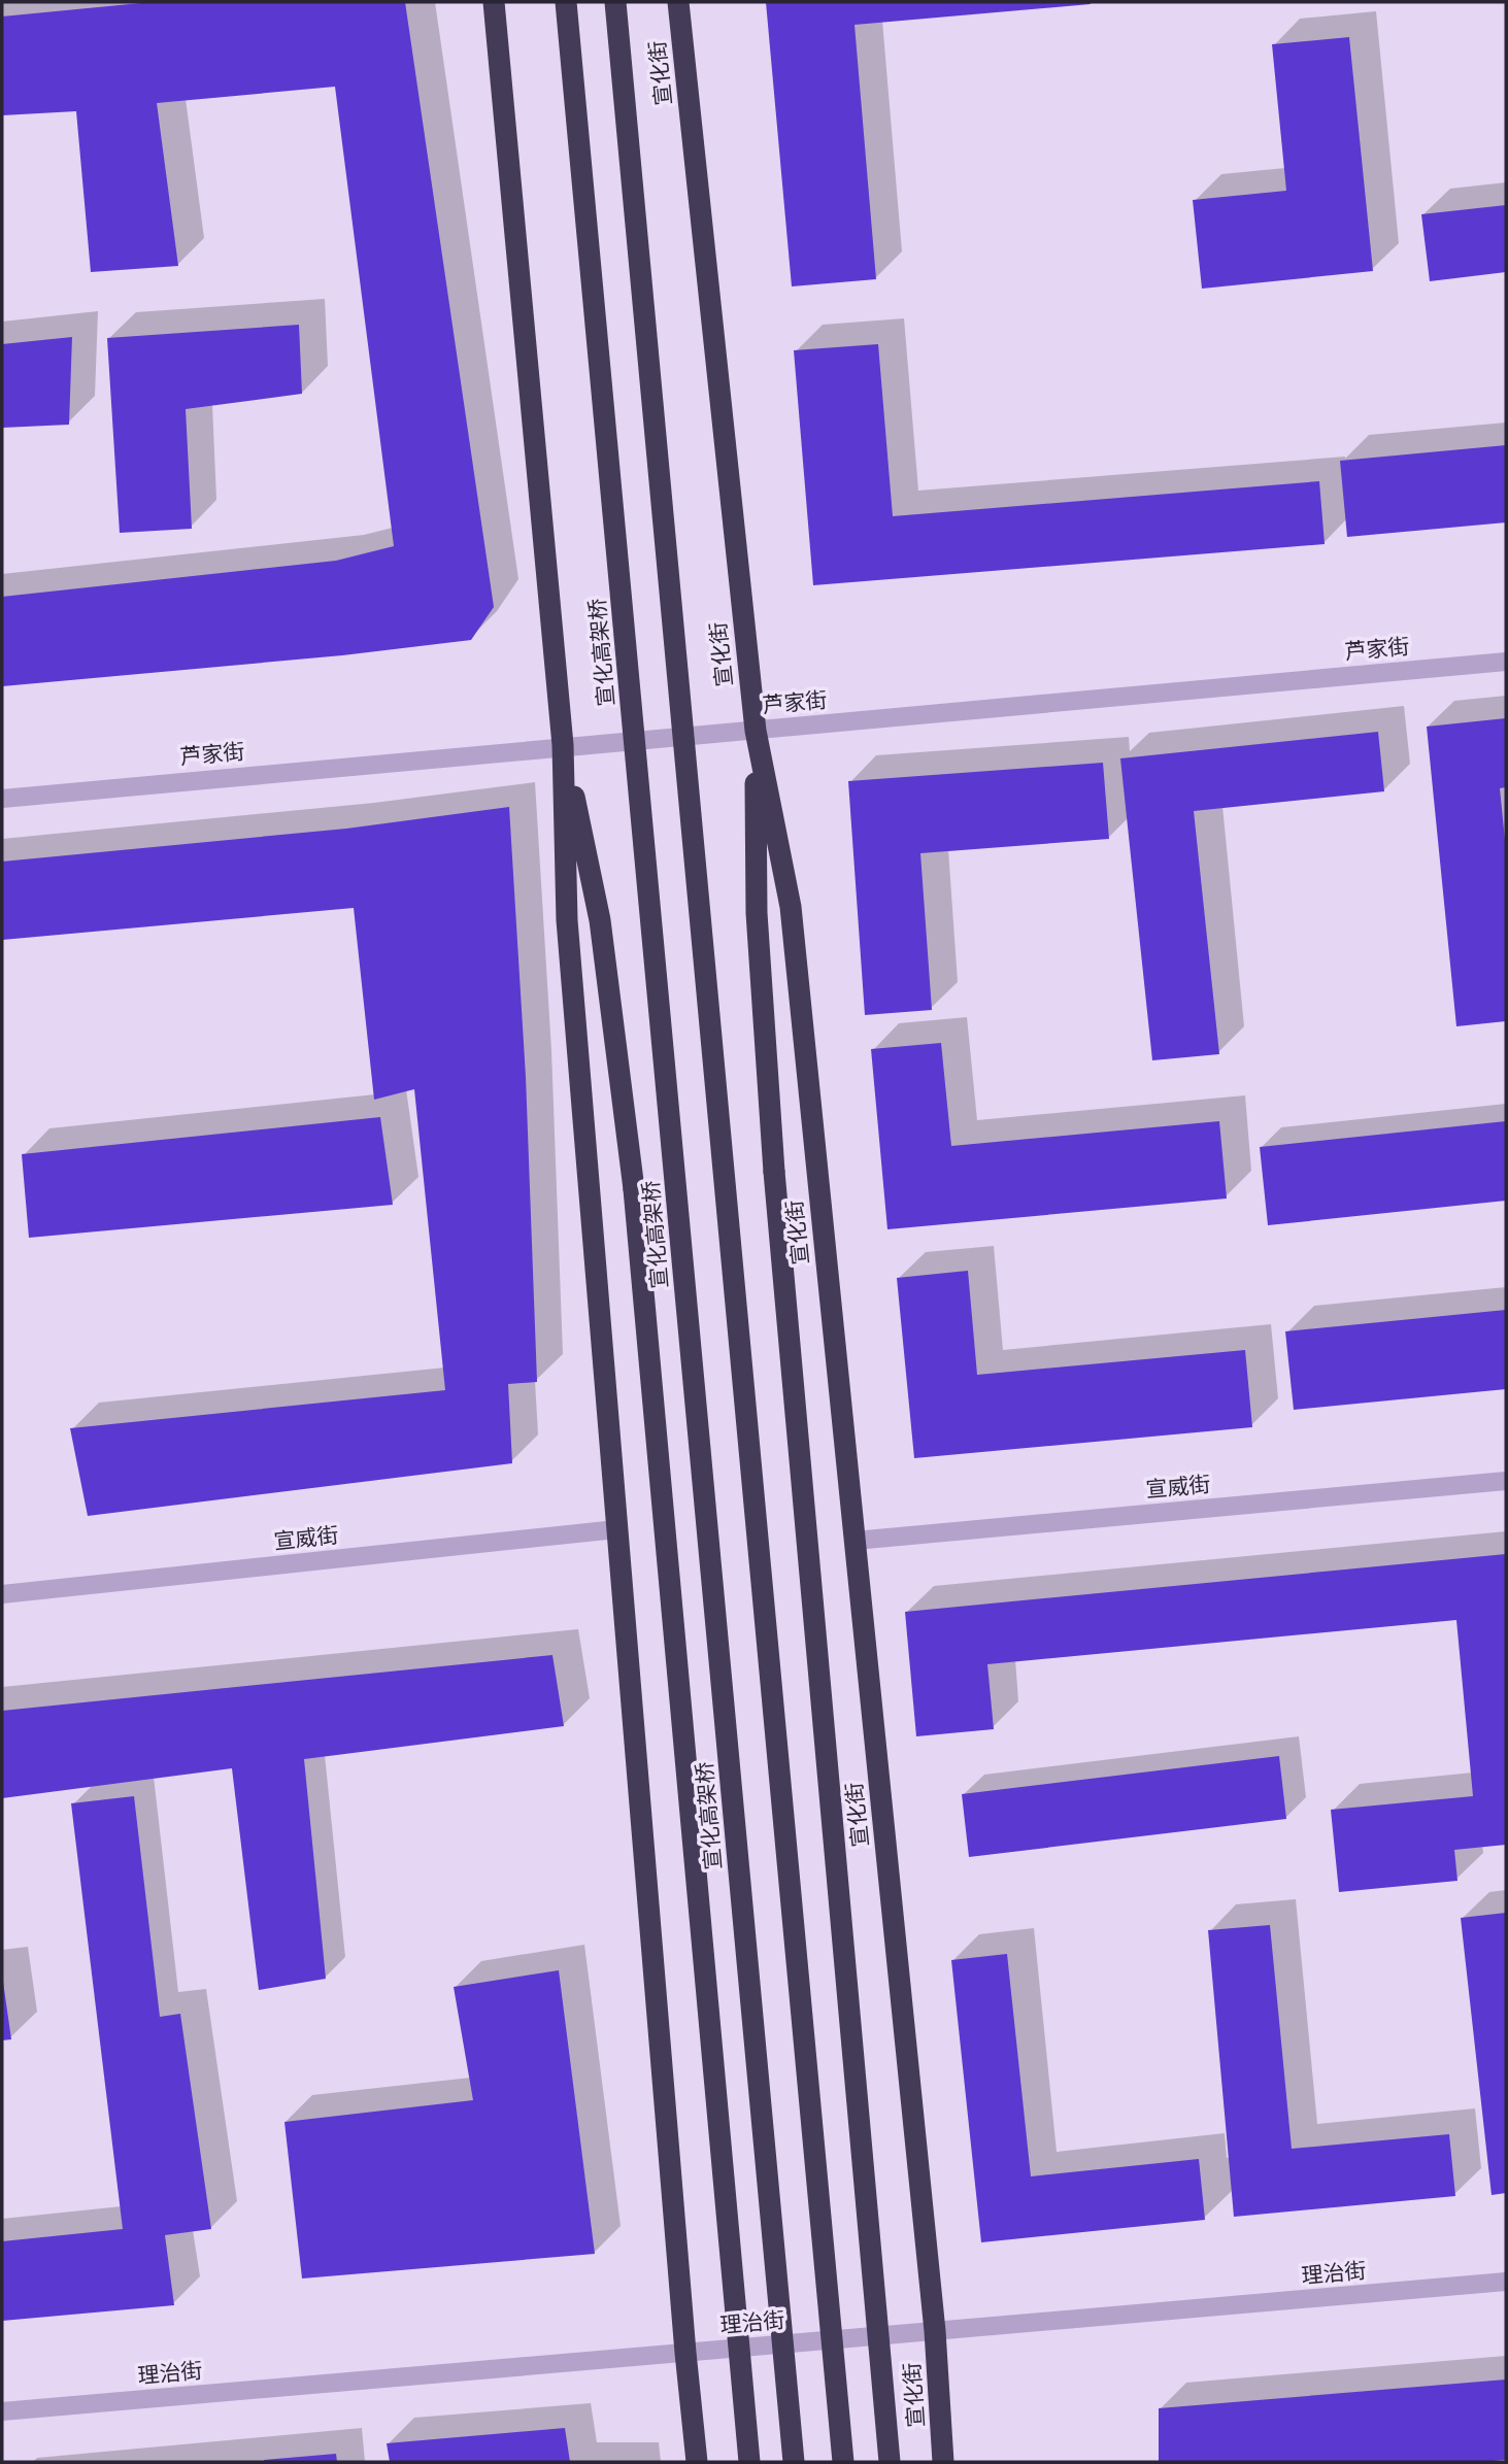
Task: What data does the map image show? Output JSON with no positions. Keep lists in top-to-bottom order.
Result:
{
  "streets": {
    "highway": ["宣化街", "宣化高架桥"],
    "street": ["芦家街", "宣威街", "理治街"]
  },
  "crossings": [
    ["宣化街", "芦家街"],
    ["宣化街", "宣威街"],
    ["宣化街", "理治街"]
  ]
}
